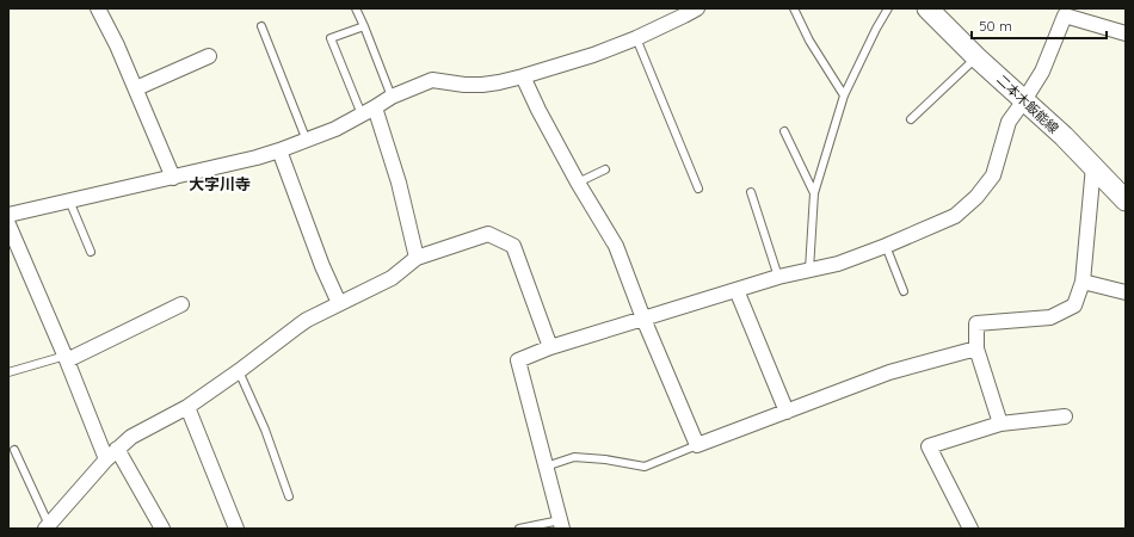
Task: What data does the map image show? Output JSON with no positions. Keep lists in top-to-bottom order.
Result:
{
  "streets": {
    "main road": ["二本木飯能線"]
  },
  "districts": ["大字川寺"],
  "scale_bar": "50 m"
}
